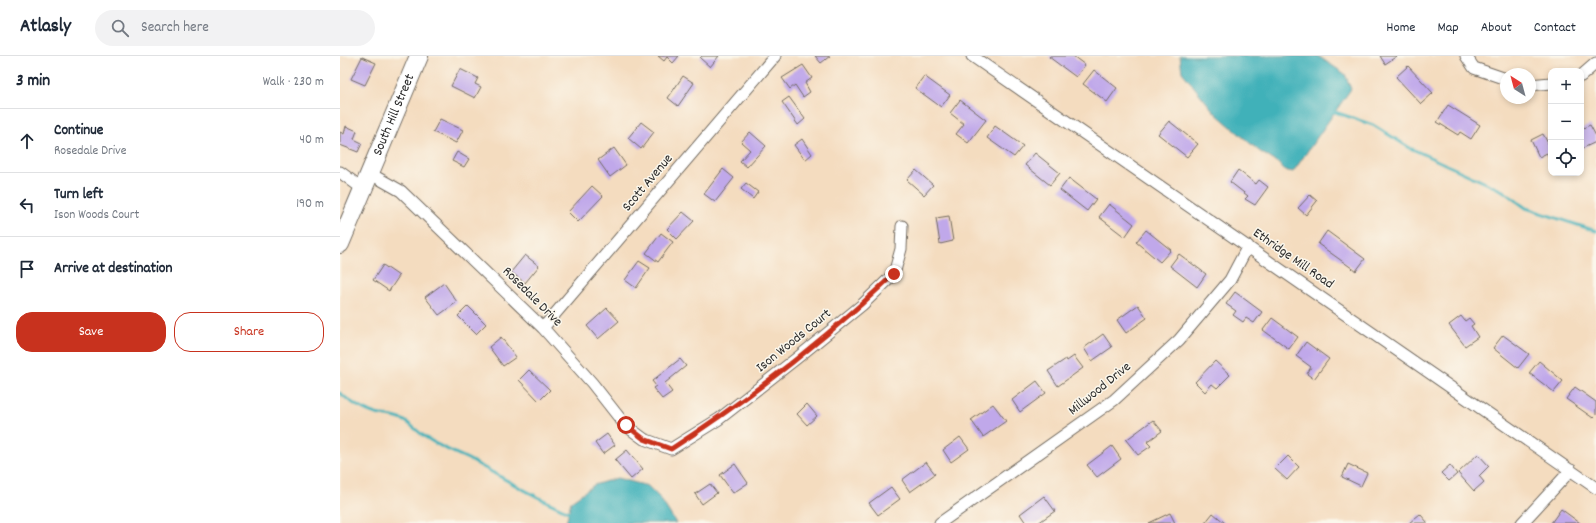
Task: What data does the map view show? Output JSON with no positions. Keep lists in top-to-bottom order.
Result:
{
  "streets": {
    "main road": ["South Hill Street"],
    "street": [
      "Scott Avenue",
      "Ethridge Mill Road",
      "Rosedale Drive",
      "Ison Woods Court",
      "Millwood Drive"
    ]
  },
  "crossings": [
    ["South Hill Street", "Rosedale Drive"],
    ["Scott Avenue", "Rosedale Drive"],
    ["Ethridge Mill Road", "Millwood Drive"],
    ["Rosedale Drive", "Ison Woods Court"]
  ],
  "north": "top left",
  "page": {
    "header": "Atlasly",
    "search": "Search here",
    "nav": [
      "Home",
      "Map",
      "About",
      "Contact"
    ],
    "heading": ["3 min", "Walk · 230 m"],
    "map_buttons": ["+", "−"],
    "list": [
      ["Continue", "Rosedale Drive", "40 m"],
      ["Turn left", "Ison Woods Court", "190 m"],
      "Arrive at destination"
    ],
    "buttons": ["Save", "Share"]
  }
}
